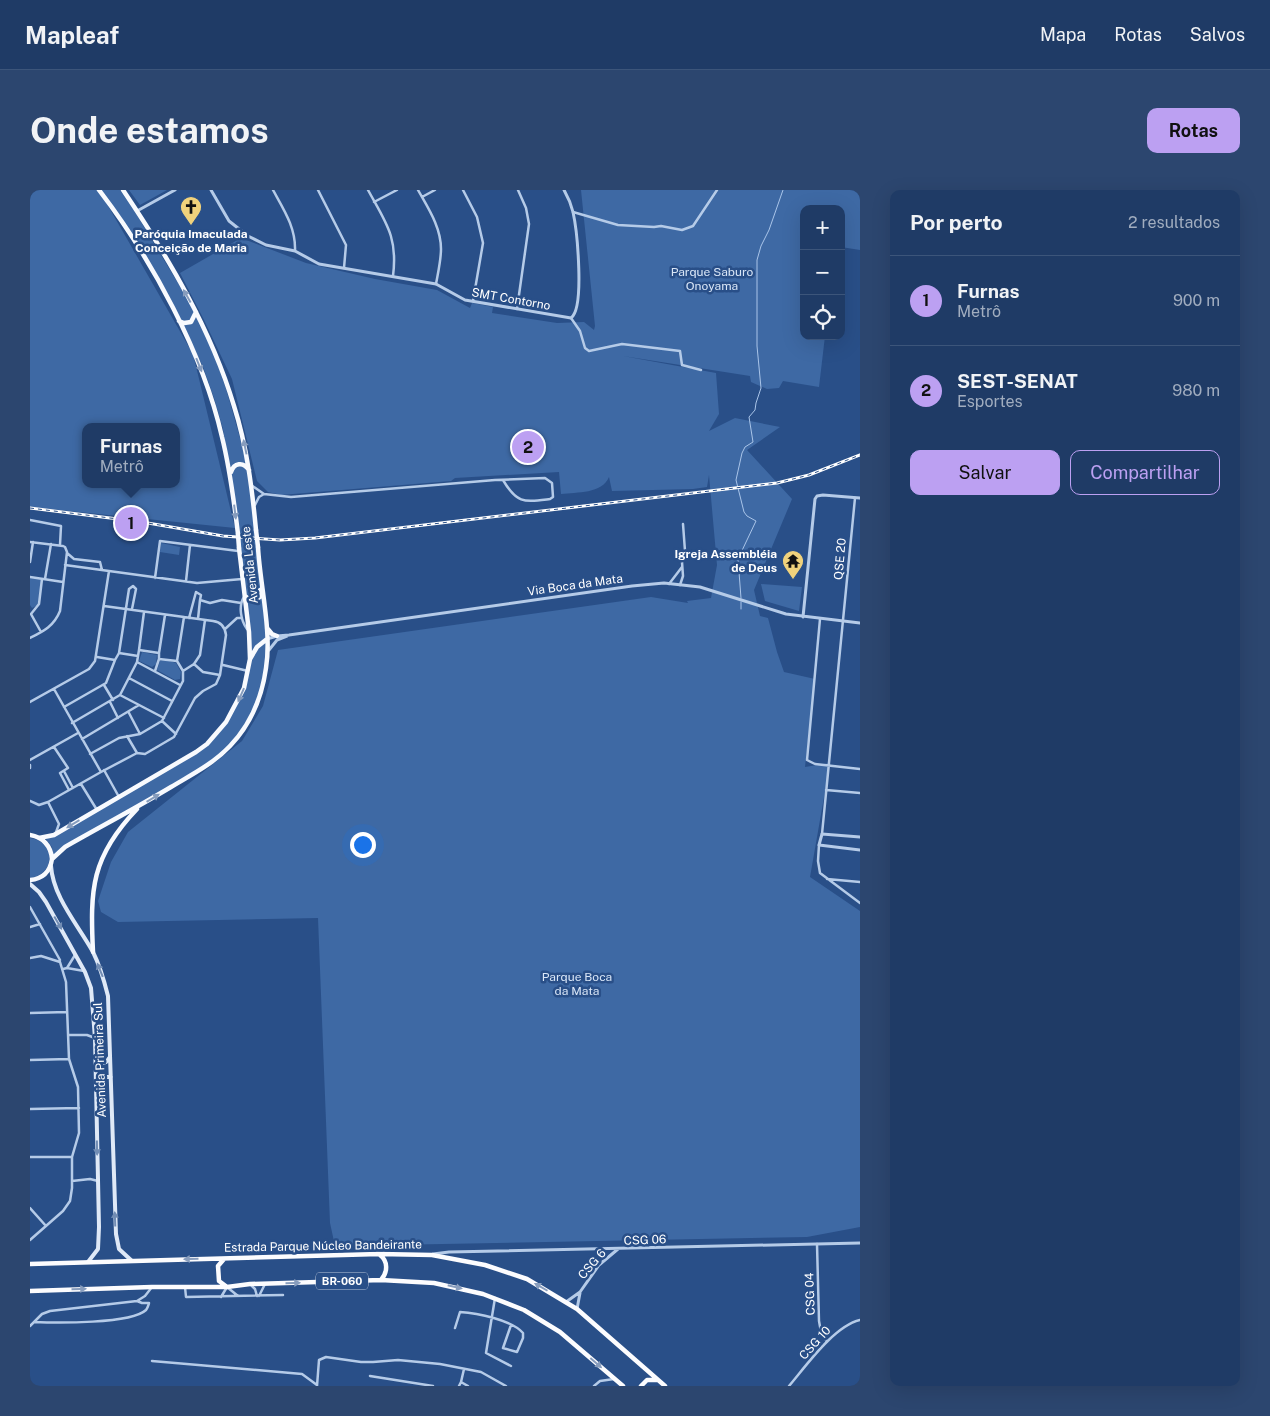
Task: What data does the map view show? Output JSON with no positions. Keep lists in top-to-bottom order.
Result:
{
  "streets": {
    "highway": ["Estrada Parque Núcleo Bandeirante", "BR-060"],
    "main road": ["Avenida Leste", "Avenida Primeira Sul"],
    "street": [
      "SMT Contorno",
      "QSE 20",
      "Via Boca da Mata",
      "CSG 06",
      "CSG 6",
      "CSG 04",
      "CSG 10"
    ]
  },
  "crossings": [
    ["QSE 20", "Via Boca da Mata"],
    ["Avenida Leste", "Via Boca da Mata"],
    ["Avenida Leste", "Avenida Primeira Sul"],
    ["Avenida Primeira Sul", "Estrada Parque Núcleo Bandeirante"],
    ["CSG 06", "Estrada Parque Núcleo Bandeirante"],
    ["CSG 06", "CSG 6"],
    ["CSG 06", "CSG 04"],
    ["Estrada Parque Núcleo Bandeirante", "CSG 6"],
    ["CSG 04", "CSG 10"]
  ],
  "parks": ["Parque Saburo Onoyama", "Parque Boca da Mata"],
  "places": {
    "church": ["Paróquia Imaculada Conceição de Maria"],
    "temple": ["Igreja Assembléia de Deus"]
  },
  "page": {
    "header": "Mapleaf",
    "nav": ["Mapa", "Rotas", "Salvos"],
    "buttons": [
      "Rotas",
      ["Salvar", "Compartilhar"]
    ],
    "title": "Onde estamos",
    "heading": ["Por perto", "2 resultados"],
    "map_buttons": ["+", "−"],
    "list": [
      {
        "mark": "1",
        "name": "Furnas",
        "note": "Metrô",
        "value": "900 m"
      },
      {
        "mark": "2",
        "name": "SEST-SENAT",
        "note": "Esportes",
        "value": "980 m"
      }
    ],
    "popup": ["Furnas", "Metrô"],
    "pins": ["2", "1"]
  }
}
